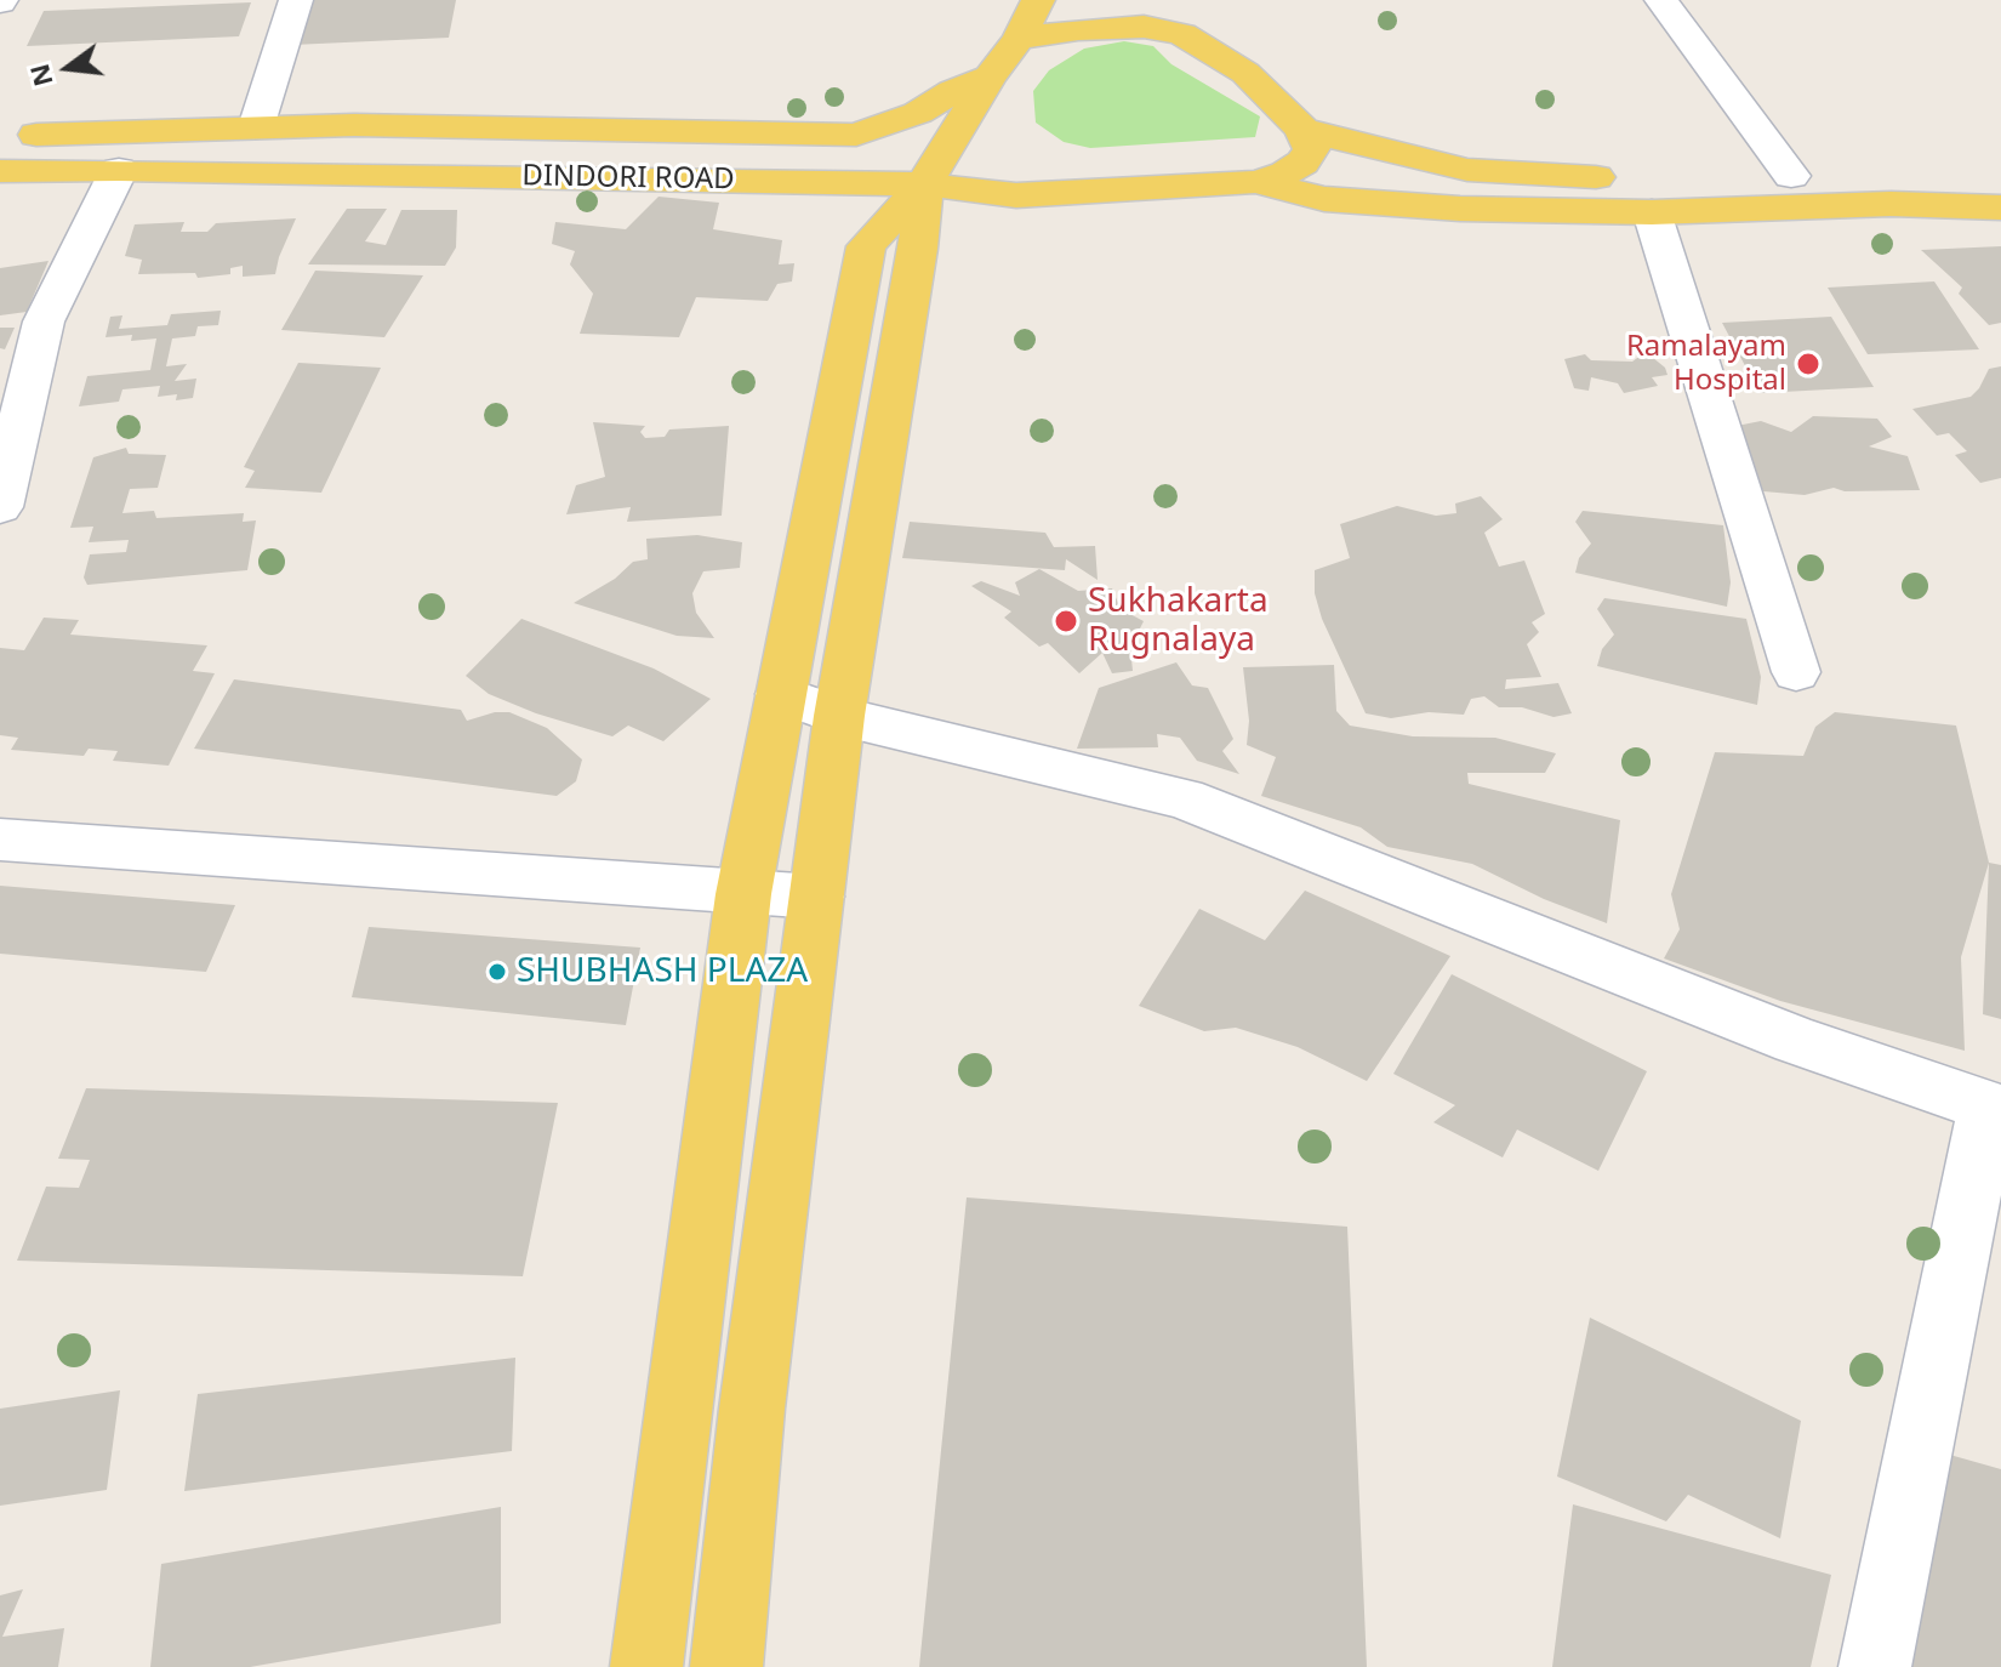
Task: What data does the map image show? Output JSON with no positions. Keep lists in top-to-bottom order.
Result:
{
  "streets": {
    "main road": ["DINDORI ROAD"]
  },
  "places": ["Ramalayam Hospital", "Sukhakarta Rugnalaya", "SHUBHASH PLAZA"],
  "north": "left"
}
